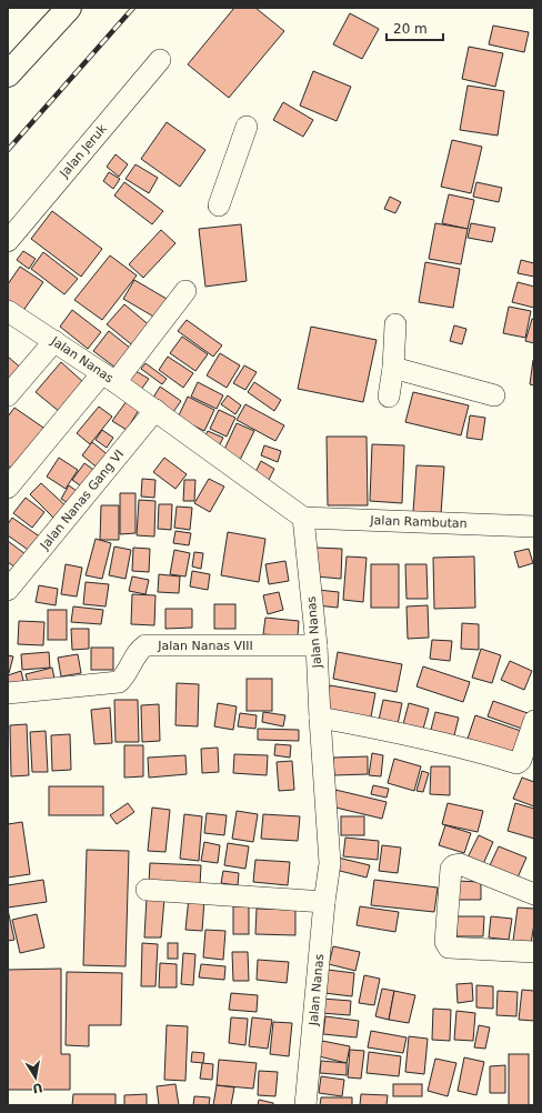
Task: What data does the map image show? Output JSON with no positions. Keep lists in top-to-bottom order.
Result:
{
  "streets": {
    "street": [
      "Jalan Jeruk",
      "Jalan Nanas",
      "Jalan Nanas Gang VI",
      "Jalan Rambutan",
      "Jalan Nanas VIII"
    ]
  },
  "crossings": [
    ["Jalan Nanas", "Jalan Nanas Gang VI"],
    ["Jalan Nanas", "Jalan Rambutan"],
    ["Jalan Nanas", "Jalan Nanas VIII"]
  ],
  "scale_bar": "20 m",
  "north": "bottom"
}
